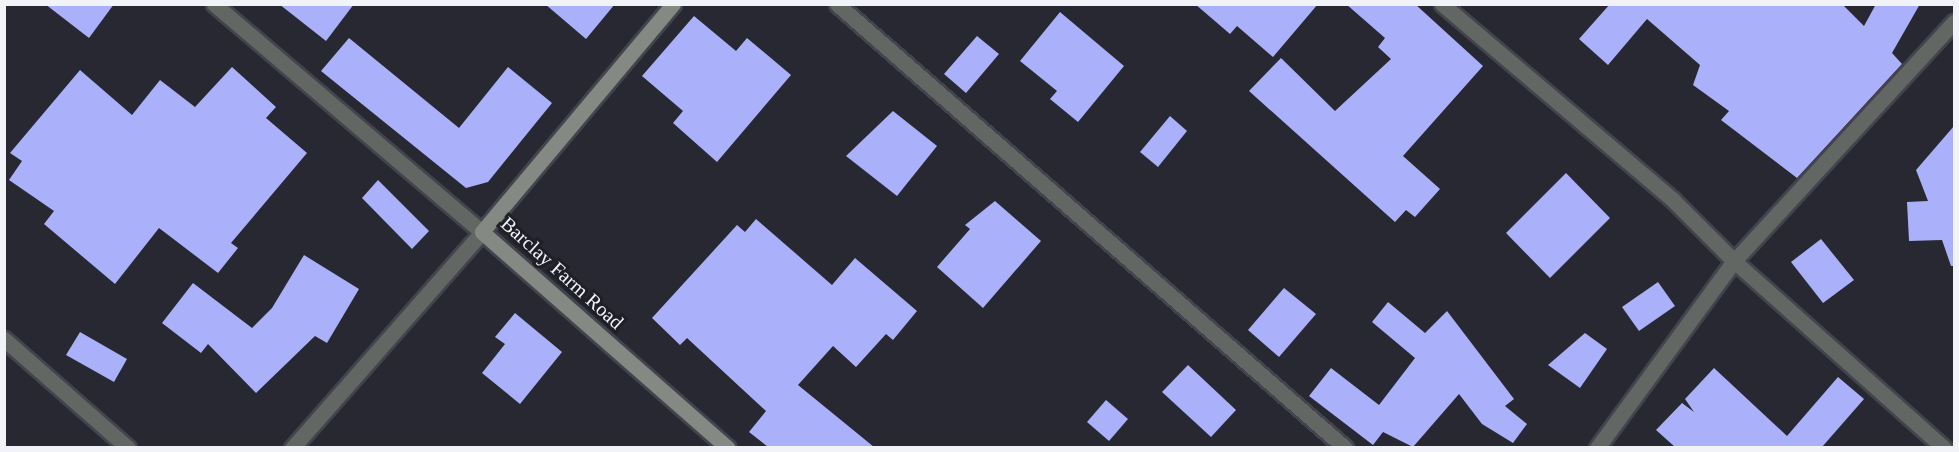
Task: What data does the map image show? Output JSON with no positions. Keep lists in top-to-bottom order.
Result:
{
  "streets": {
    "street": ["Barclay Farm Road"]
  }
}
